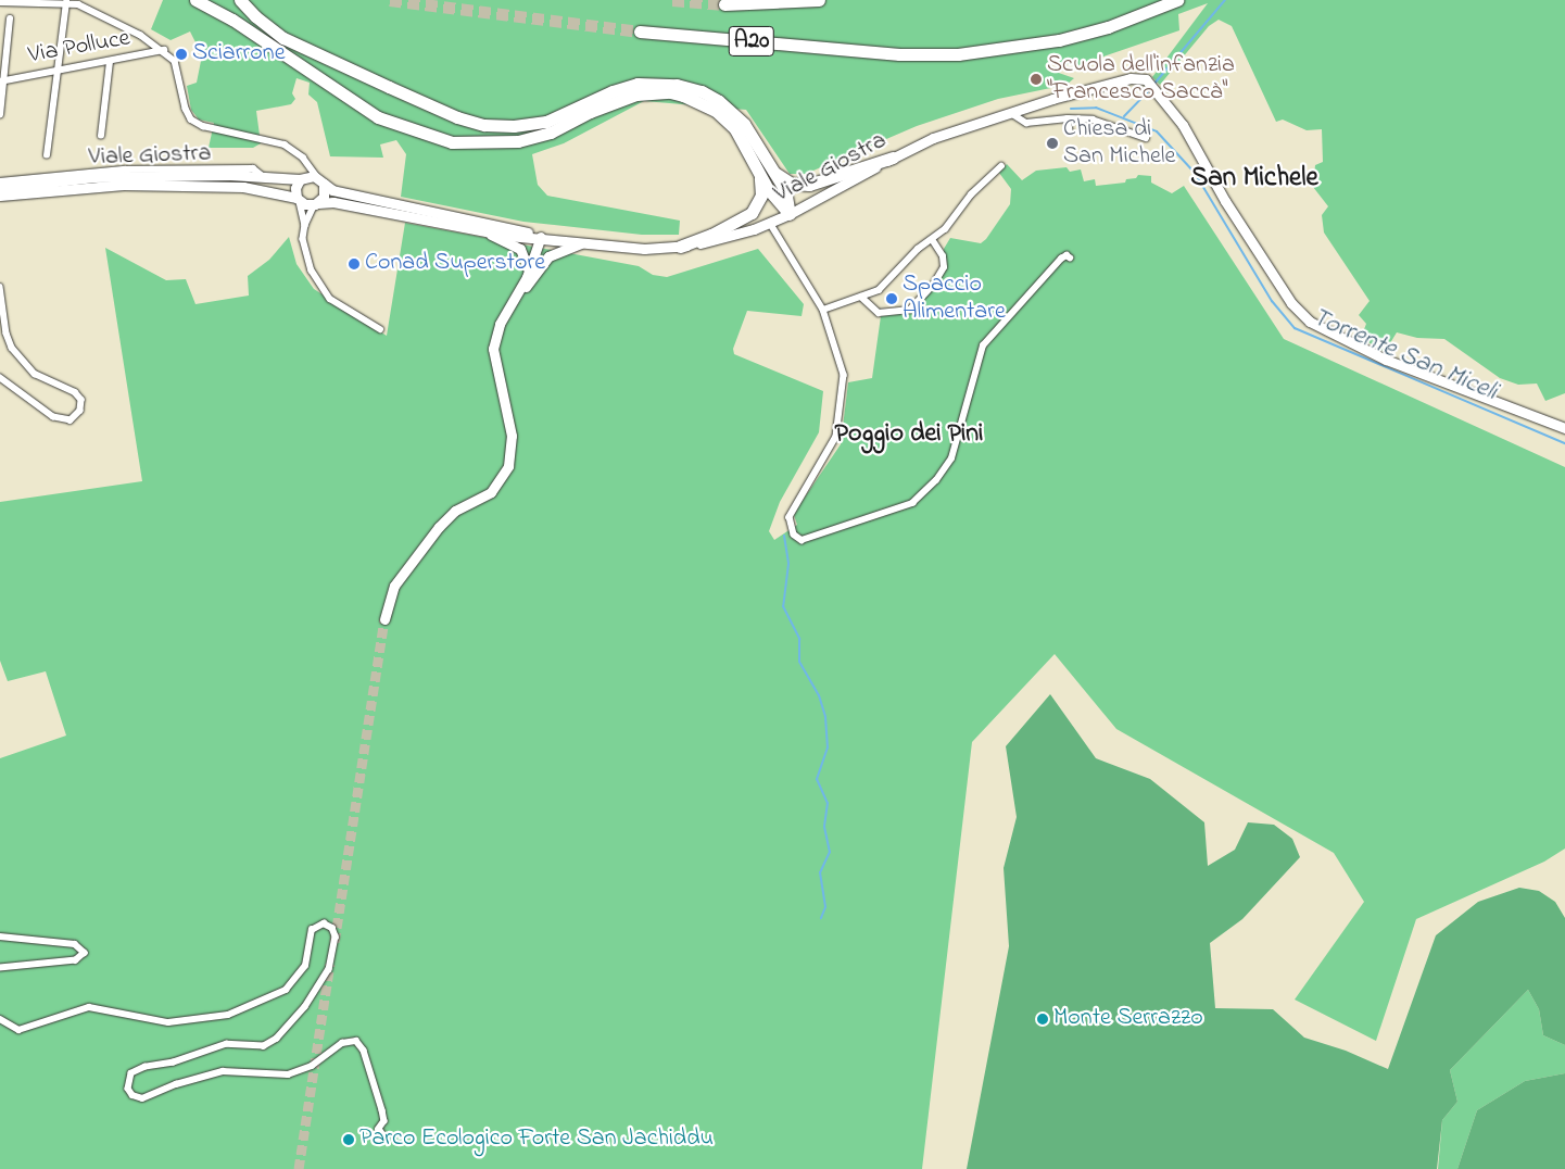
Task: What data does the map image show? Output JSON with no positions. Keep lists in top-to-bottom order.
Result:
{
  "streets": {
    "highway": ["A20"],
    "main road": ["Viale Giostra"],
    "street": ["Via Polluce"]
  },
  "districts": ["San Michele", "Poggio dei Pini"],
  "water": ["Torrente San Miceli"],
  "places": [
    "Sciarrone",
    "Scuola dell'infanzia \"Francesco Saccà\"",
    "Chiesa di San Michele",
    "Conad Superstore",
    "Spaccio Alimentare",
    "Monte Serrazzo",
    "Parco Ecologico Forte San Jachiddu"
  ]
}
